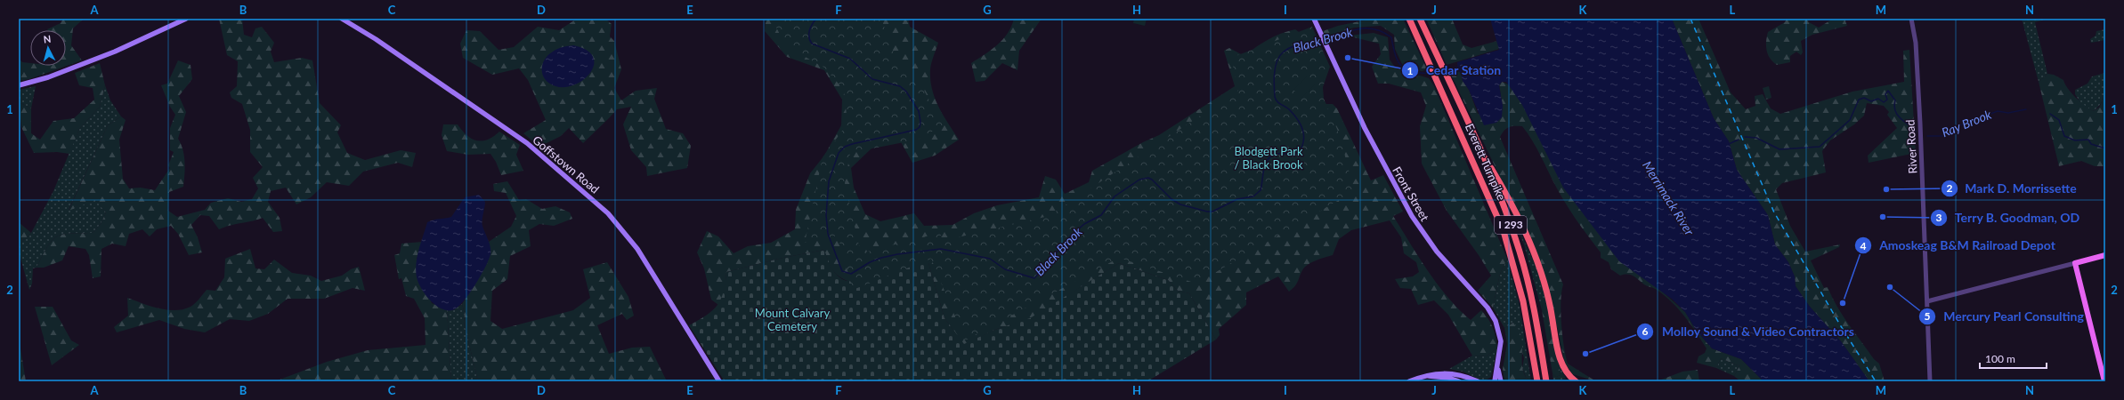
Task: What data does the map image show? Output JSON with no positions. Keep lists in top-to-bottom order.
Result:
{
  "streets": {
    "highway": ["Everett Turnpike", "I 293"],
    "main road": ["Goffstown Road", "Front Street"],
    "street": ["River Road"]
  },
  "water": ["Black Brook", "Ray Brook", "Merrimack River"],
  "parks": ["Blodgett Park / Black Brook", "Mount Calvary Cemetery"],
  "places": [
    "Cedar Station",
    "Mark D. Morrissette",
    "Terry B. Goodman, OD",
    "Mercury Pearl Consulting",
    "Amoskeag B&M Railroad Depot",
    "Molloy Sound & Video Contractors"
  ],
  "scale_bar": "100 m",
  "north": "top",
  "grid": {
    "columns": [
      "A",
      "B",
      "C",
      "D",
      "E",
      "F",
      "G",
      "H",
      "I",
      "J",
      "K",
      "L",
      "M",
      "N"
    ],
    "rows": ["1", "2"]
  }
}
